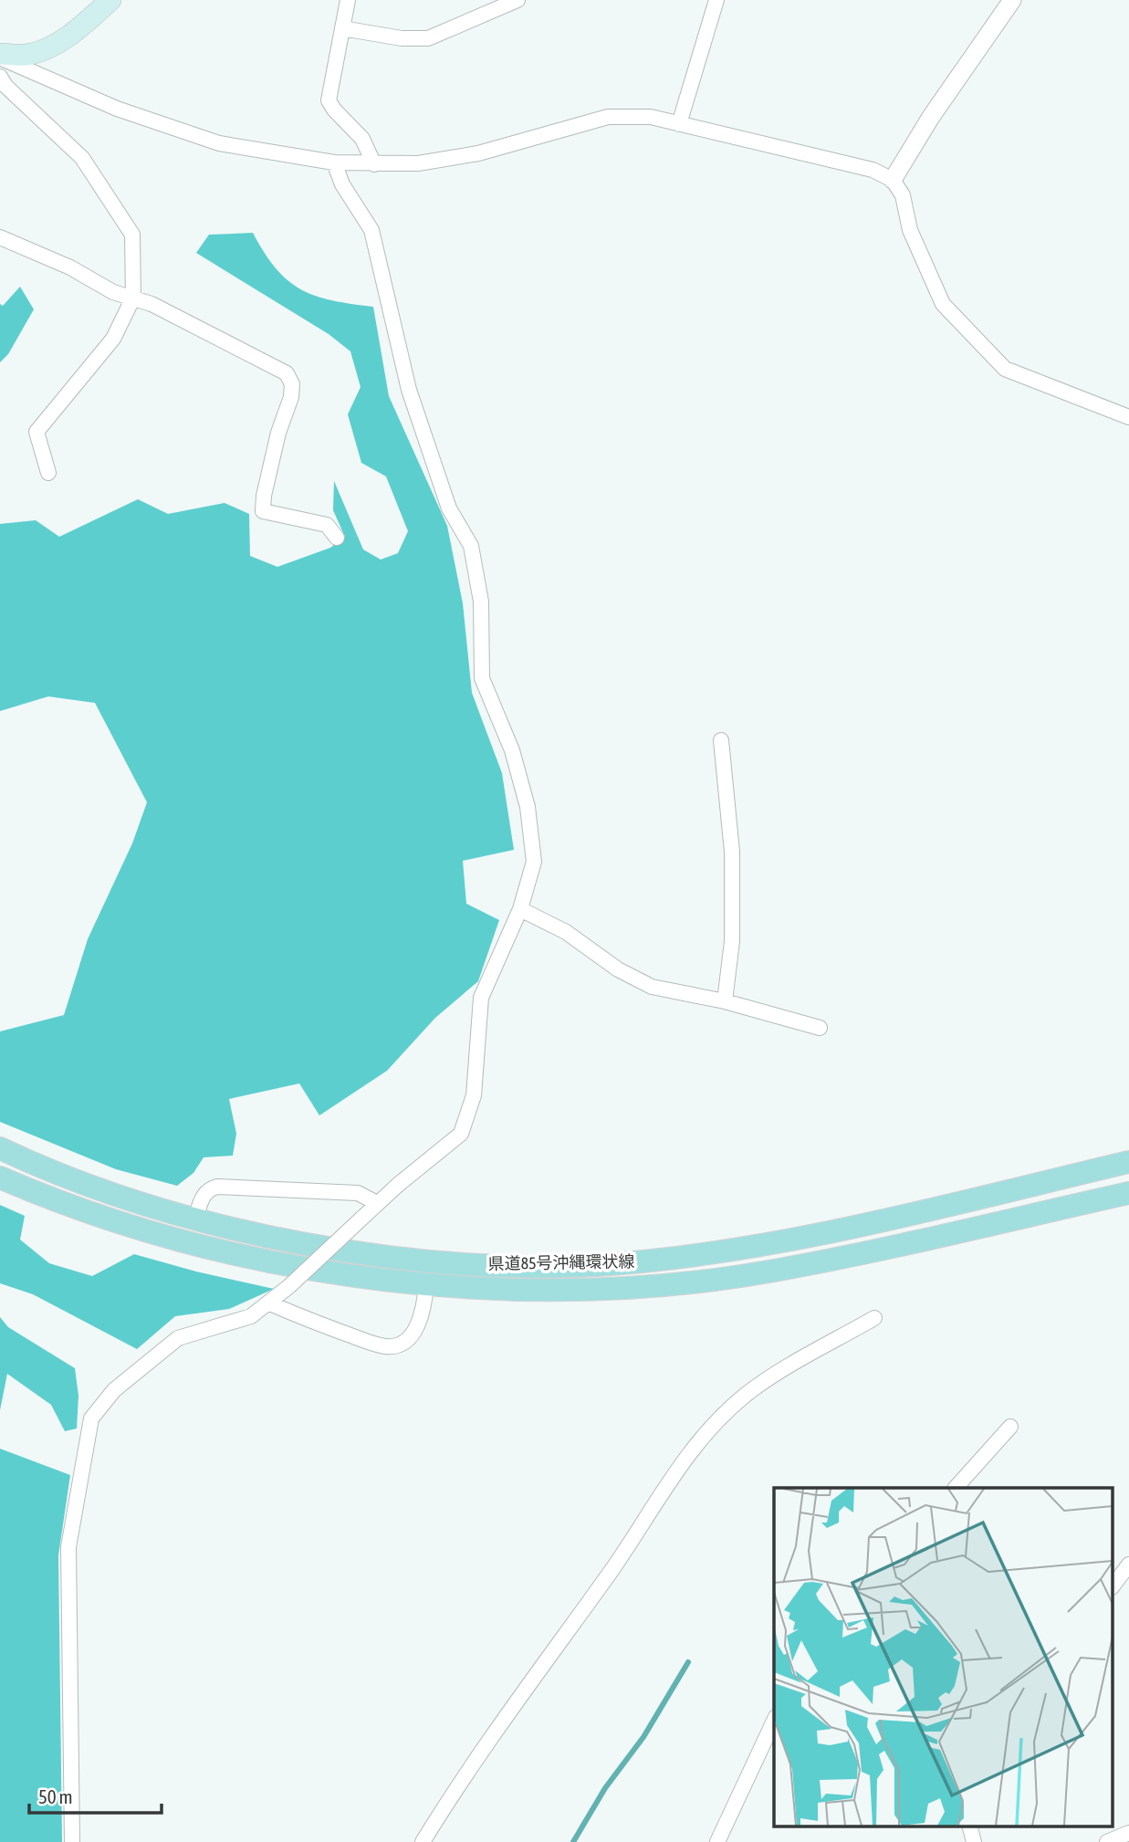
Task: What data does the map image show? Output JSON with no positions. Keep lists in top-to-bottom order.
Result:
{
  "streets": {
    "main road": ["県道85号沖縄環状線"]
  },
  "scale_bar": "50 m"
}
